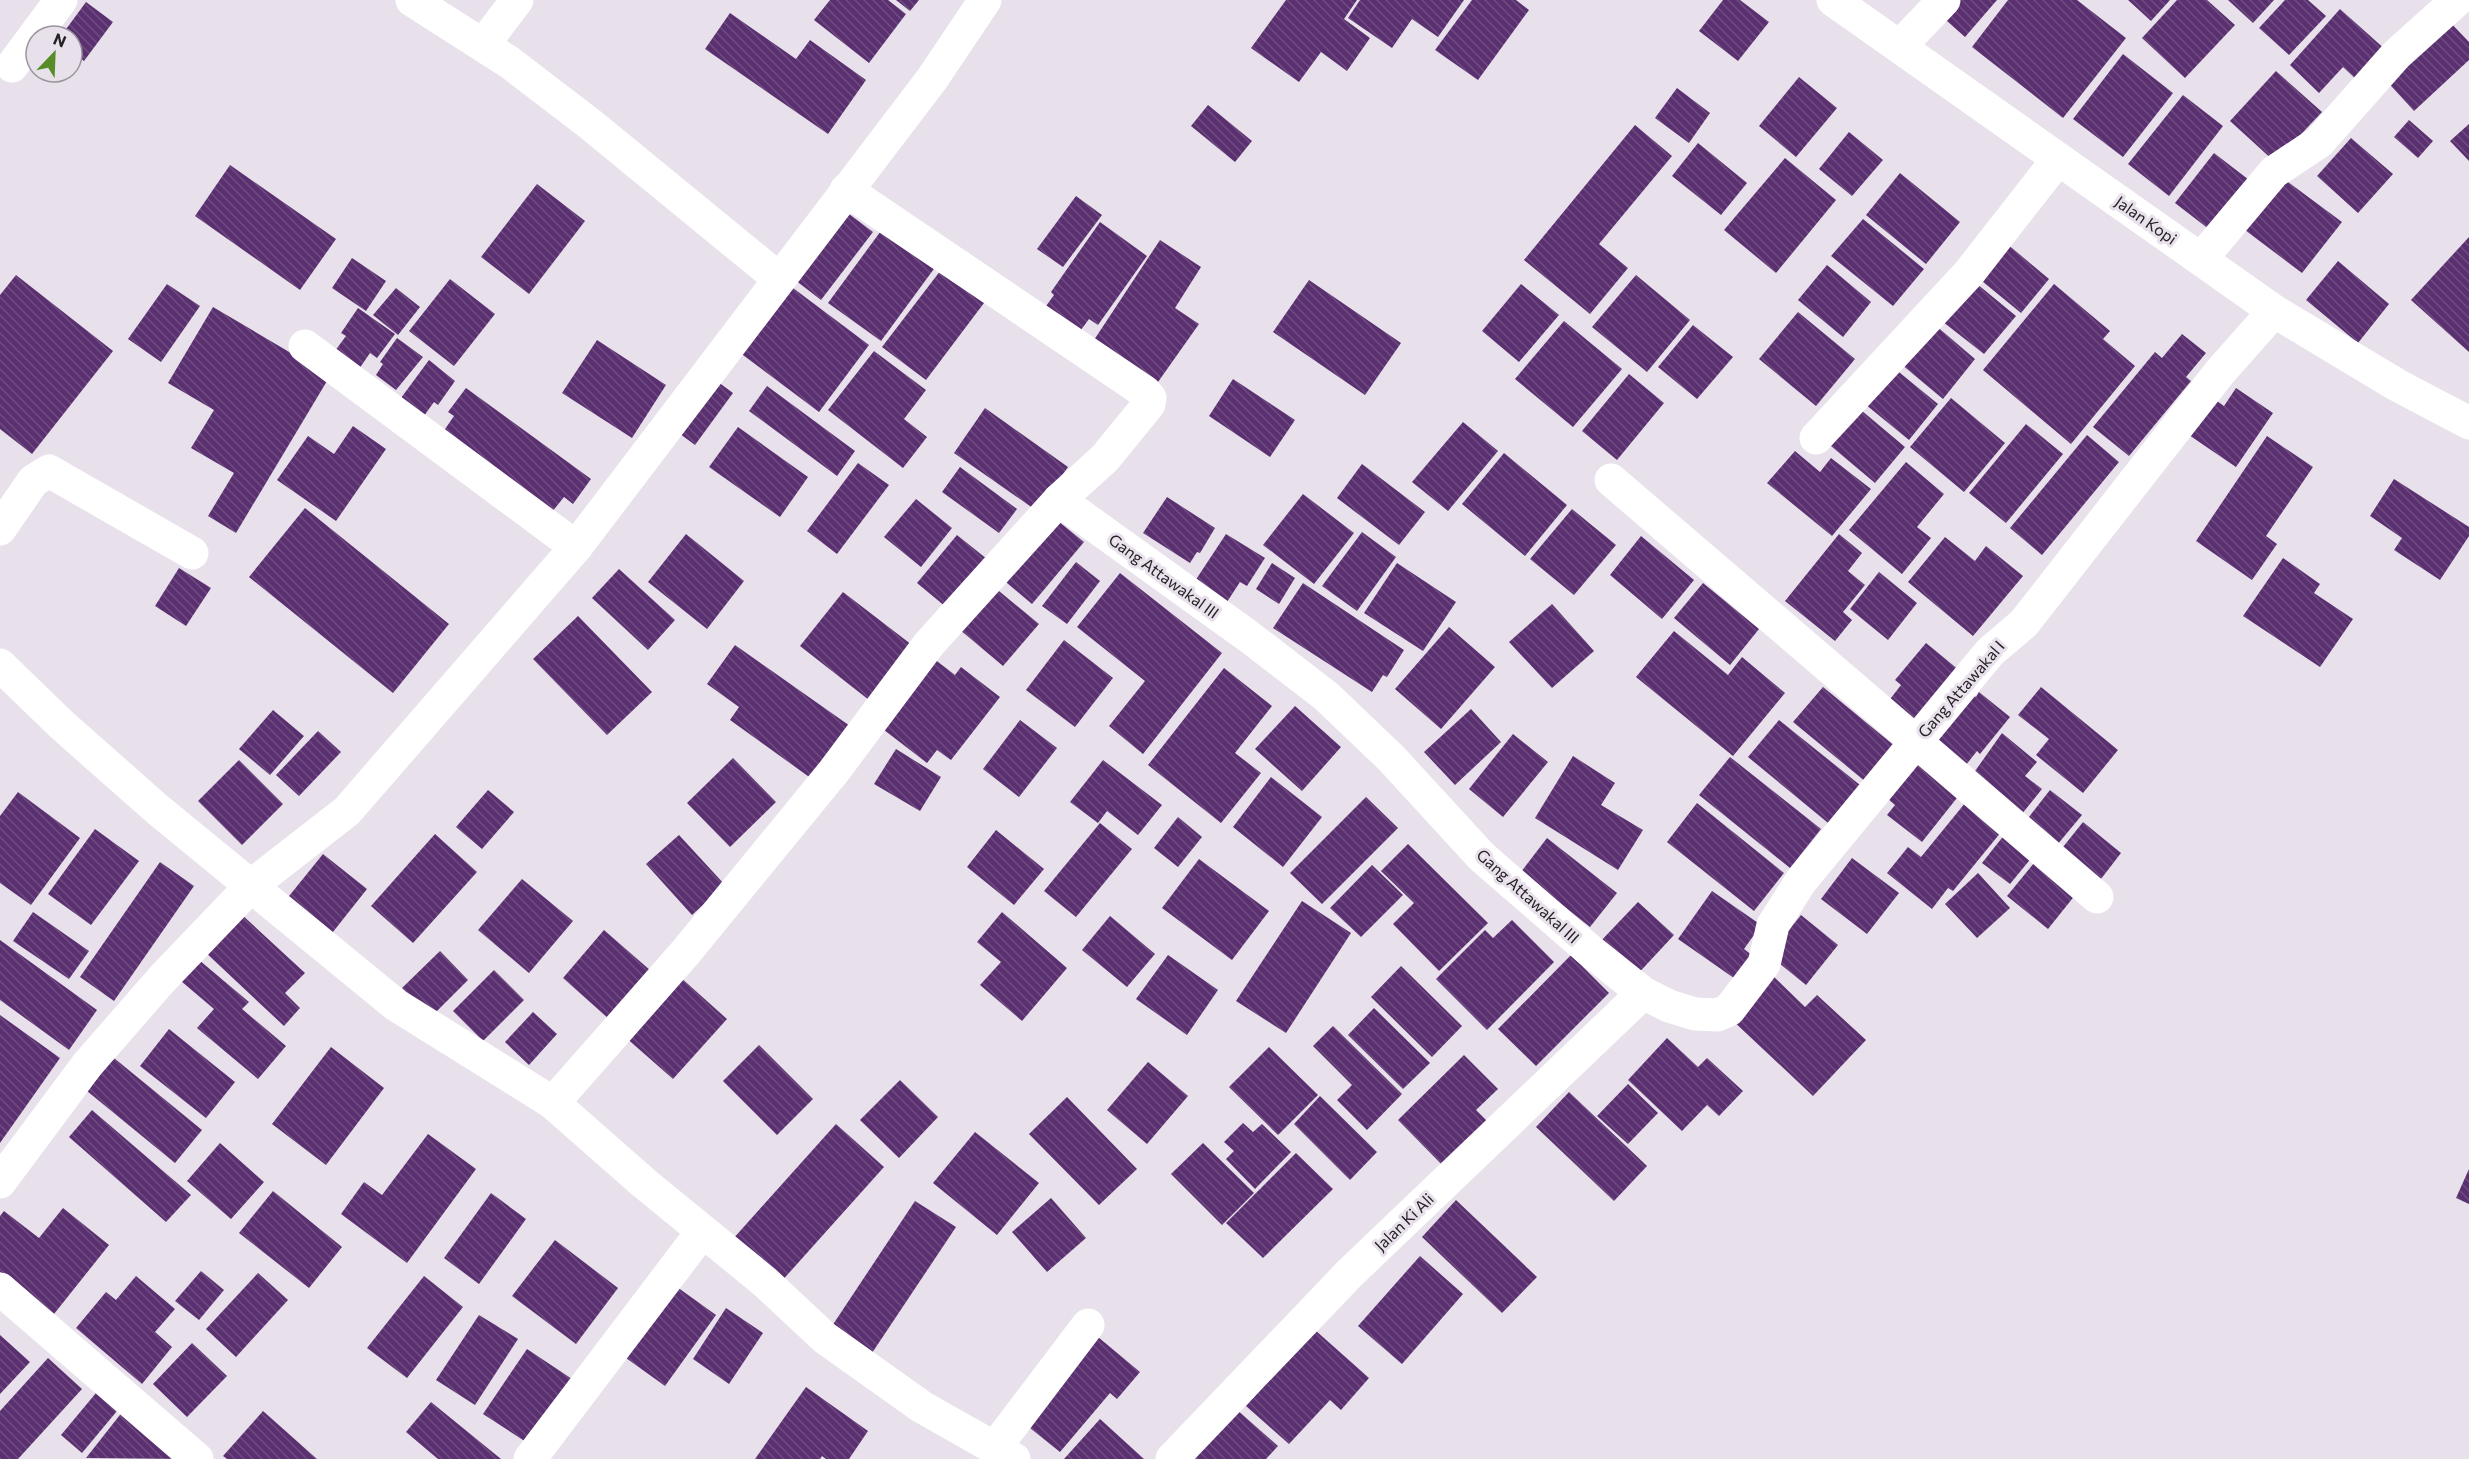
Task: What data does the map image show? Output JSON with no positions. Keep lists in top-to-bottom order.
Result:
{
  "streets": {
    "street": [
      "Jalan Kopi",
      "Gang Attawakal III",
      "Gang Attawakal I",
      "Jalan Ki Ali"
    ]
  },
  "crossings": [
    ["Jalan Kopi", "Gang Attawakal I"],
    ["Gang Attawakal III", "Gang Attawakal I"],
    ["Gang Attawakal III", "Jalan Ki Ali"],
    ["Gang Attawakal I", "Jalan Ki Ali"]
  ],
  "north": "top right"
}
